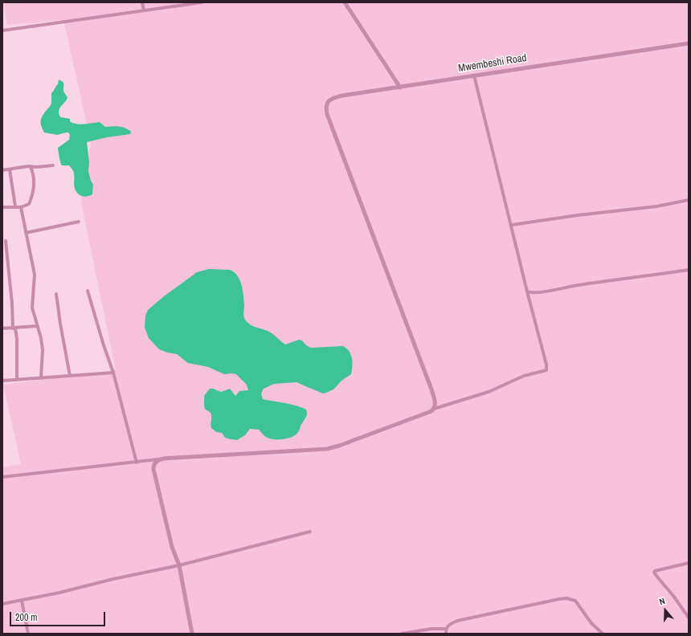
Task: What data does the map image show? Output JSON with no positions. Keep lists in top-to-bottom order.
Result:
{
  "streets": {
    "street": ["Mwembeshi Road"]
  },
  "scale_bar": "200 m",
  "north": "top"
}
